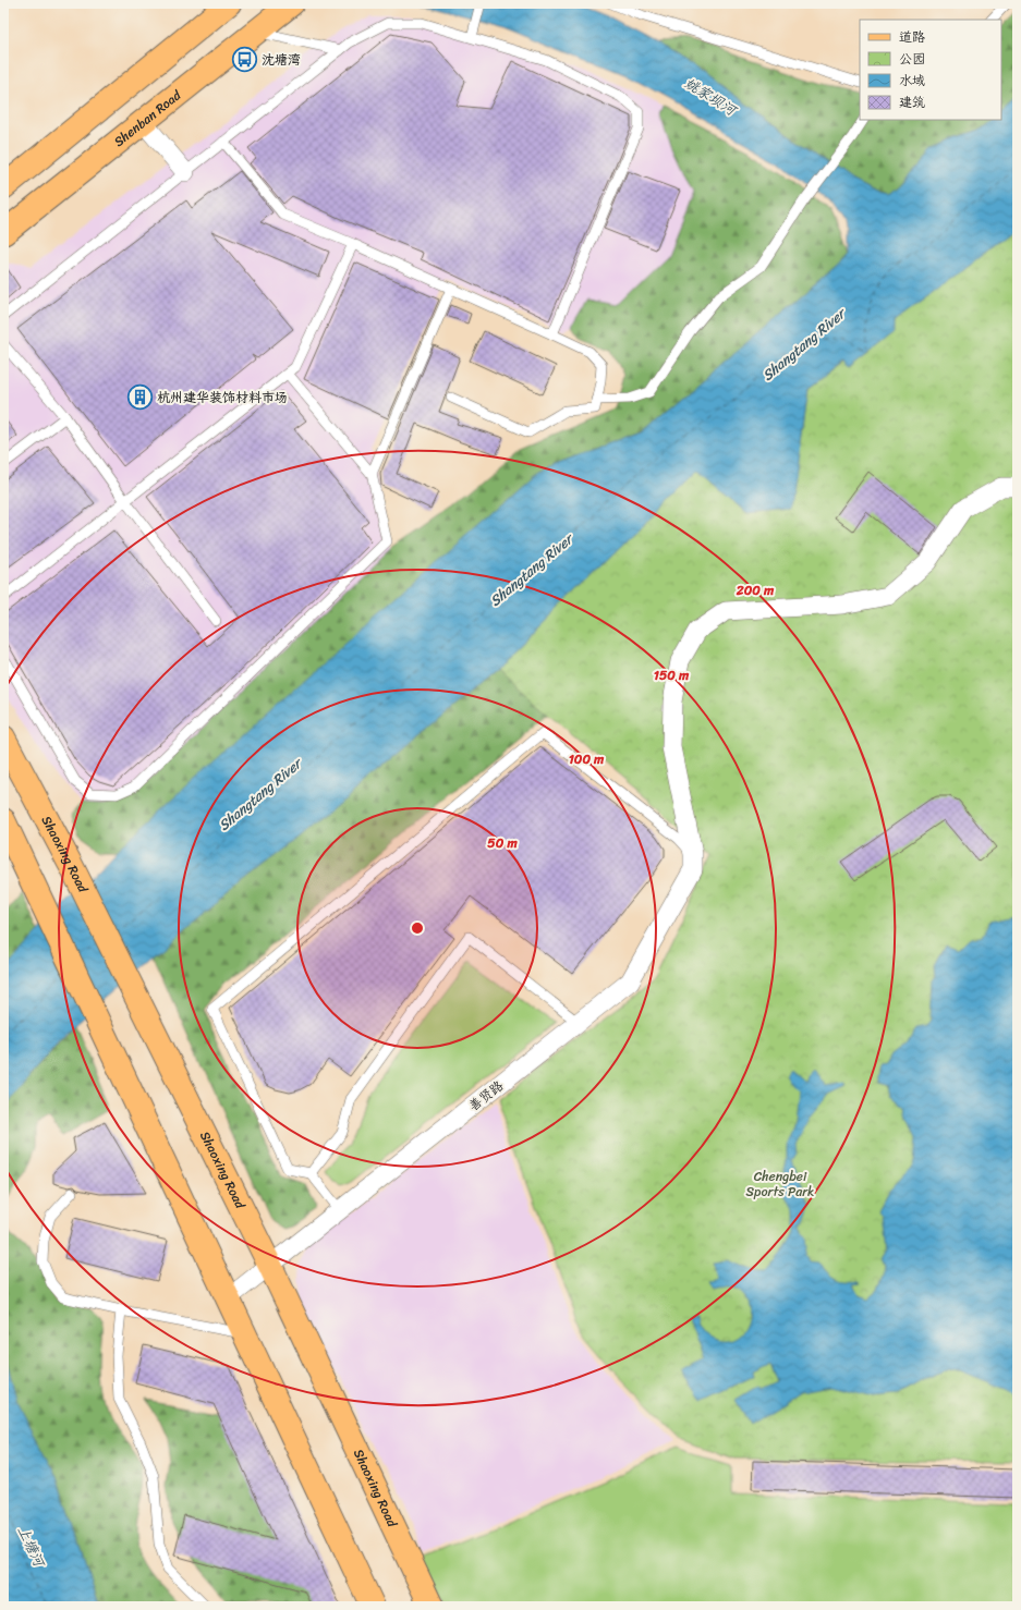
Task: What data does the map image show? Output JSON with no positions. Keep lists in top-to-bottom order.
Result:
{
  "streets": {
    "main road": ["Shenban Road", "Shaoxing Road"],
    "street": ["善贤路"]
  },
  "crossings": [
    ["Shaoxing Road", "善贤路"]
  ],
  "water": ["姚家坝河", "Shangtang River", "上塘河"],
  "parks": ["Chengbei Sports Park"],
  "places": {
    "bus stop": ["沈塘湾"],
    "building": ["杭州建华装饰材料市场"]
  },
  "legend": [
    "道路",
    "公园",
    "水域",
    "建筑"
  ],
  "rings": [
    "200 m",
    "150 m",
    "100 m",
    "50 m"
  ]
}
